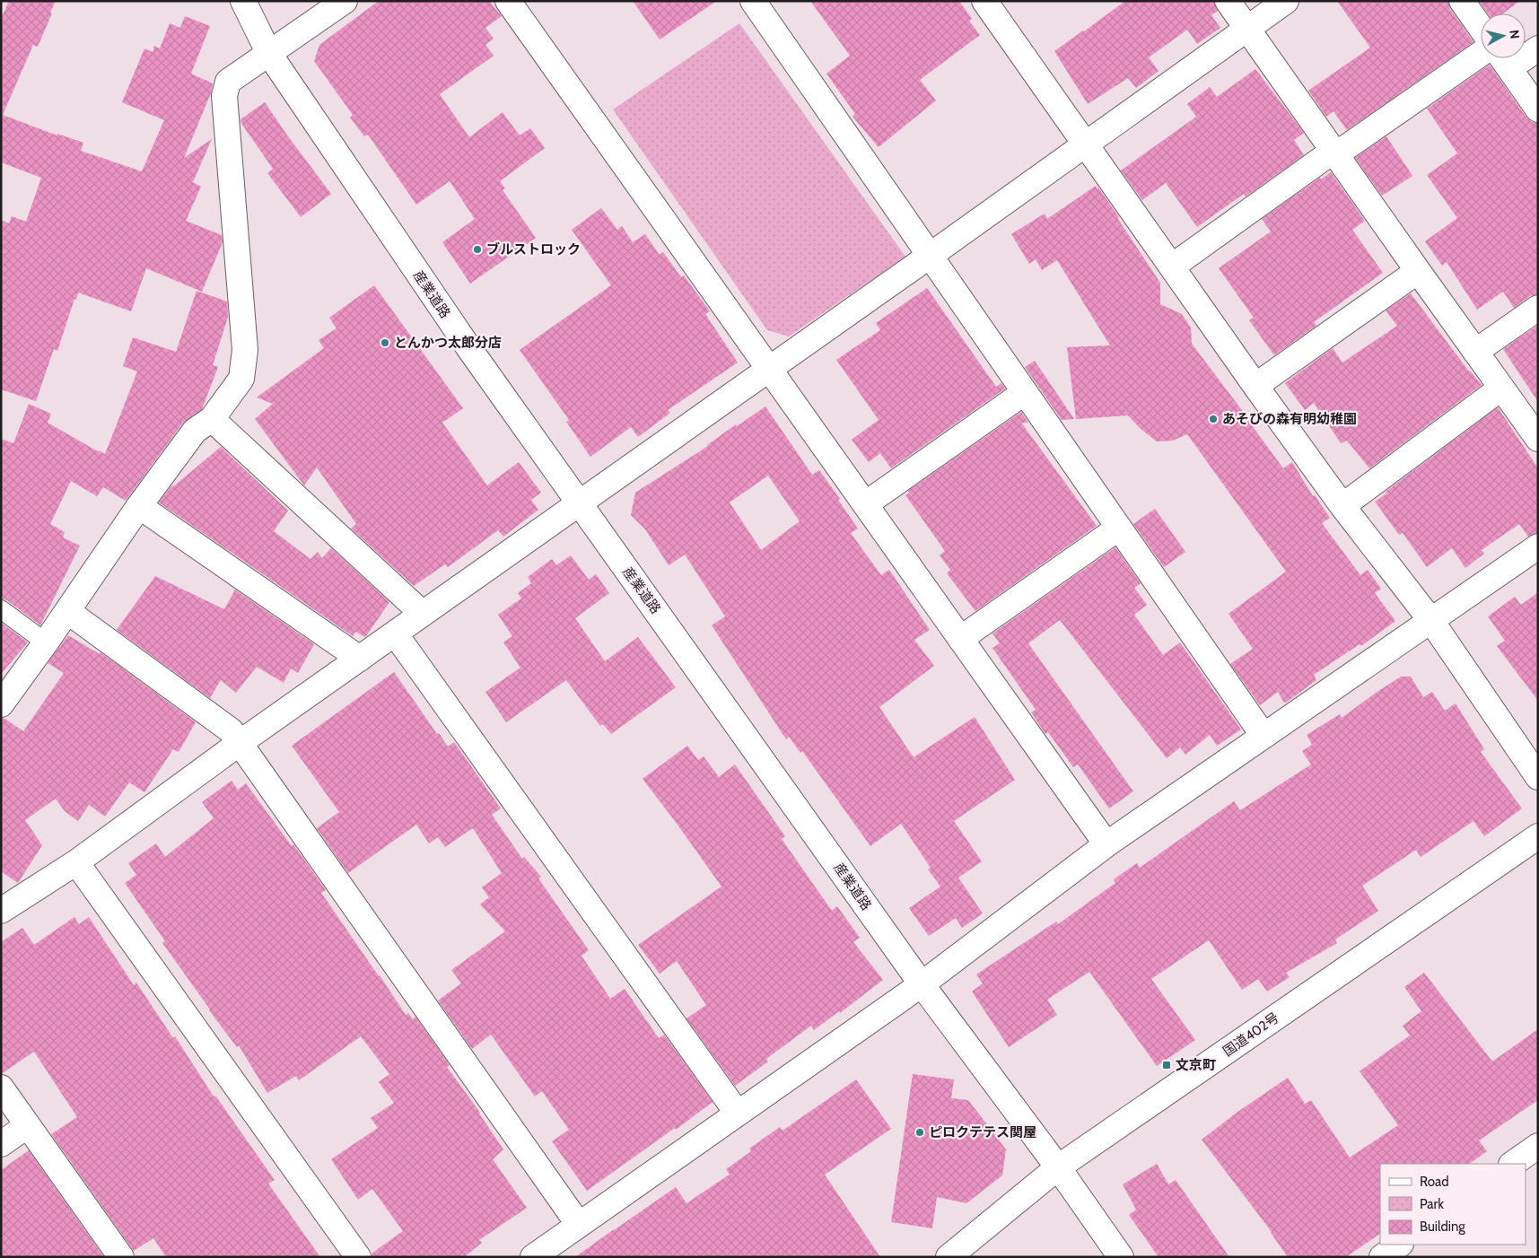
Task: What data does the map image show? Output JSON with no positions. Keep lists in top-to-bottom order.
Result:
{
  "streets": {
    "main road": ["産業道路", "国道402号"]
  },
  "crossings": [
    ["産業道路", "国道402号"]
  ],
  "places": {
    "other": [
      "ブルストロック",
      "とんかつ太郎分店",
      "あそびの森有明幼稚園",
      "ピロクテテス関屋"
    ],
    "transit": ["文京町"]
  },
  "legend": ["Road", "Park", "Building"],
  "north": "right"
}
